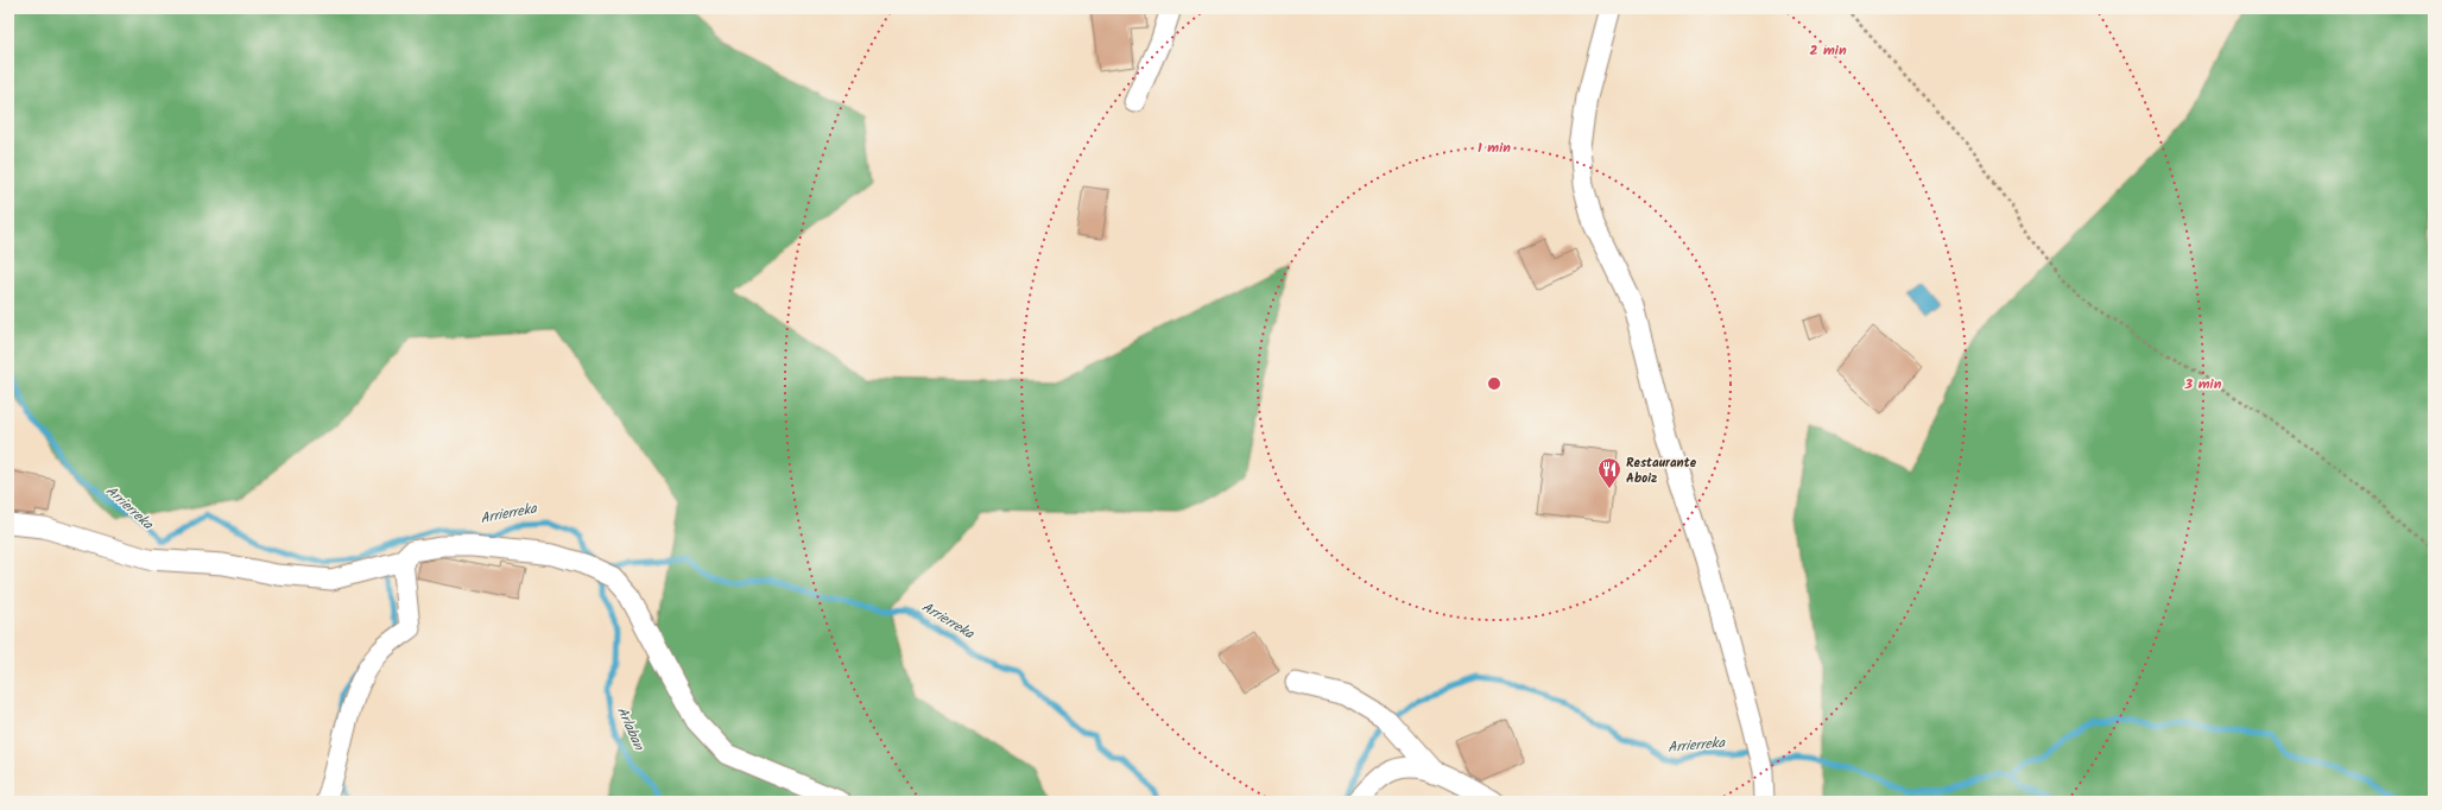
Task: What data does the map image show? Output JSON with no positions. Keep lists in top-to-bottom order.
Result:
{
  "water": ["Arrierreka", "Arlaban"],
  "places": {
    "restaurant": ["Restaurante Aboiz"]
  },
  "rings": ["2 min", "1 min", "3 min"]
}
